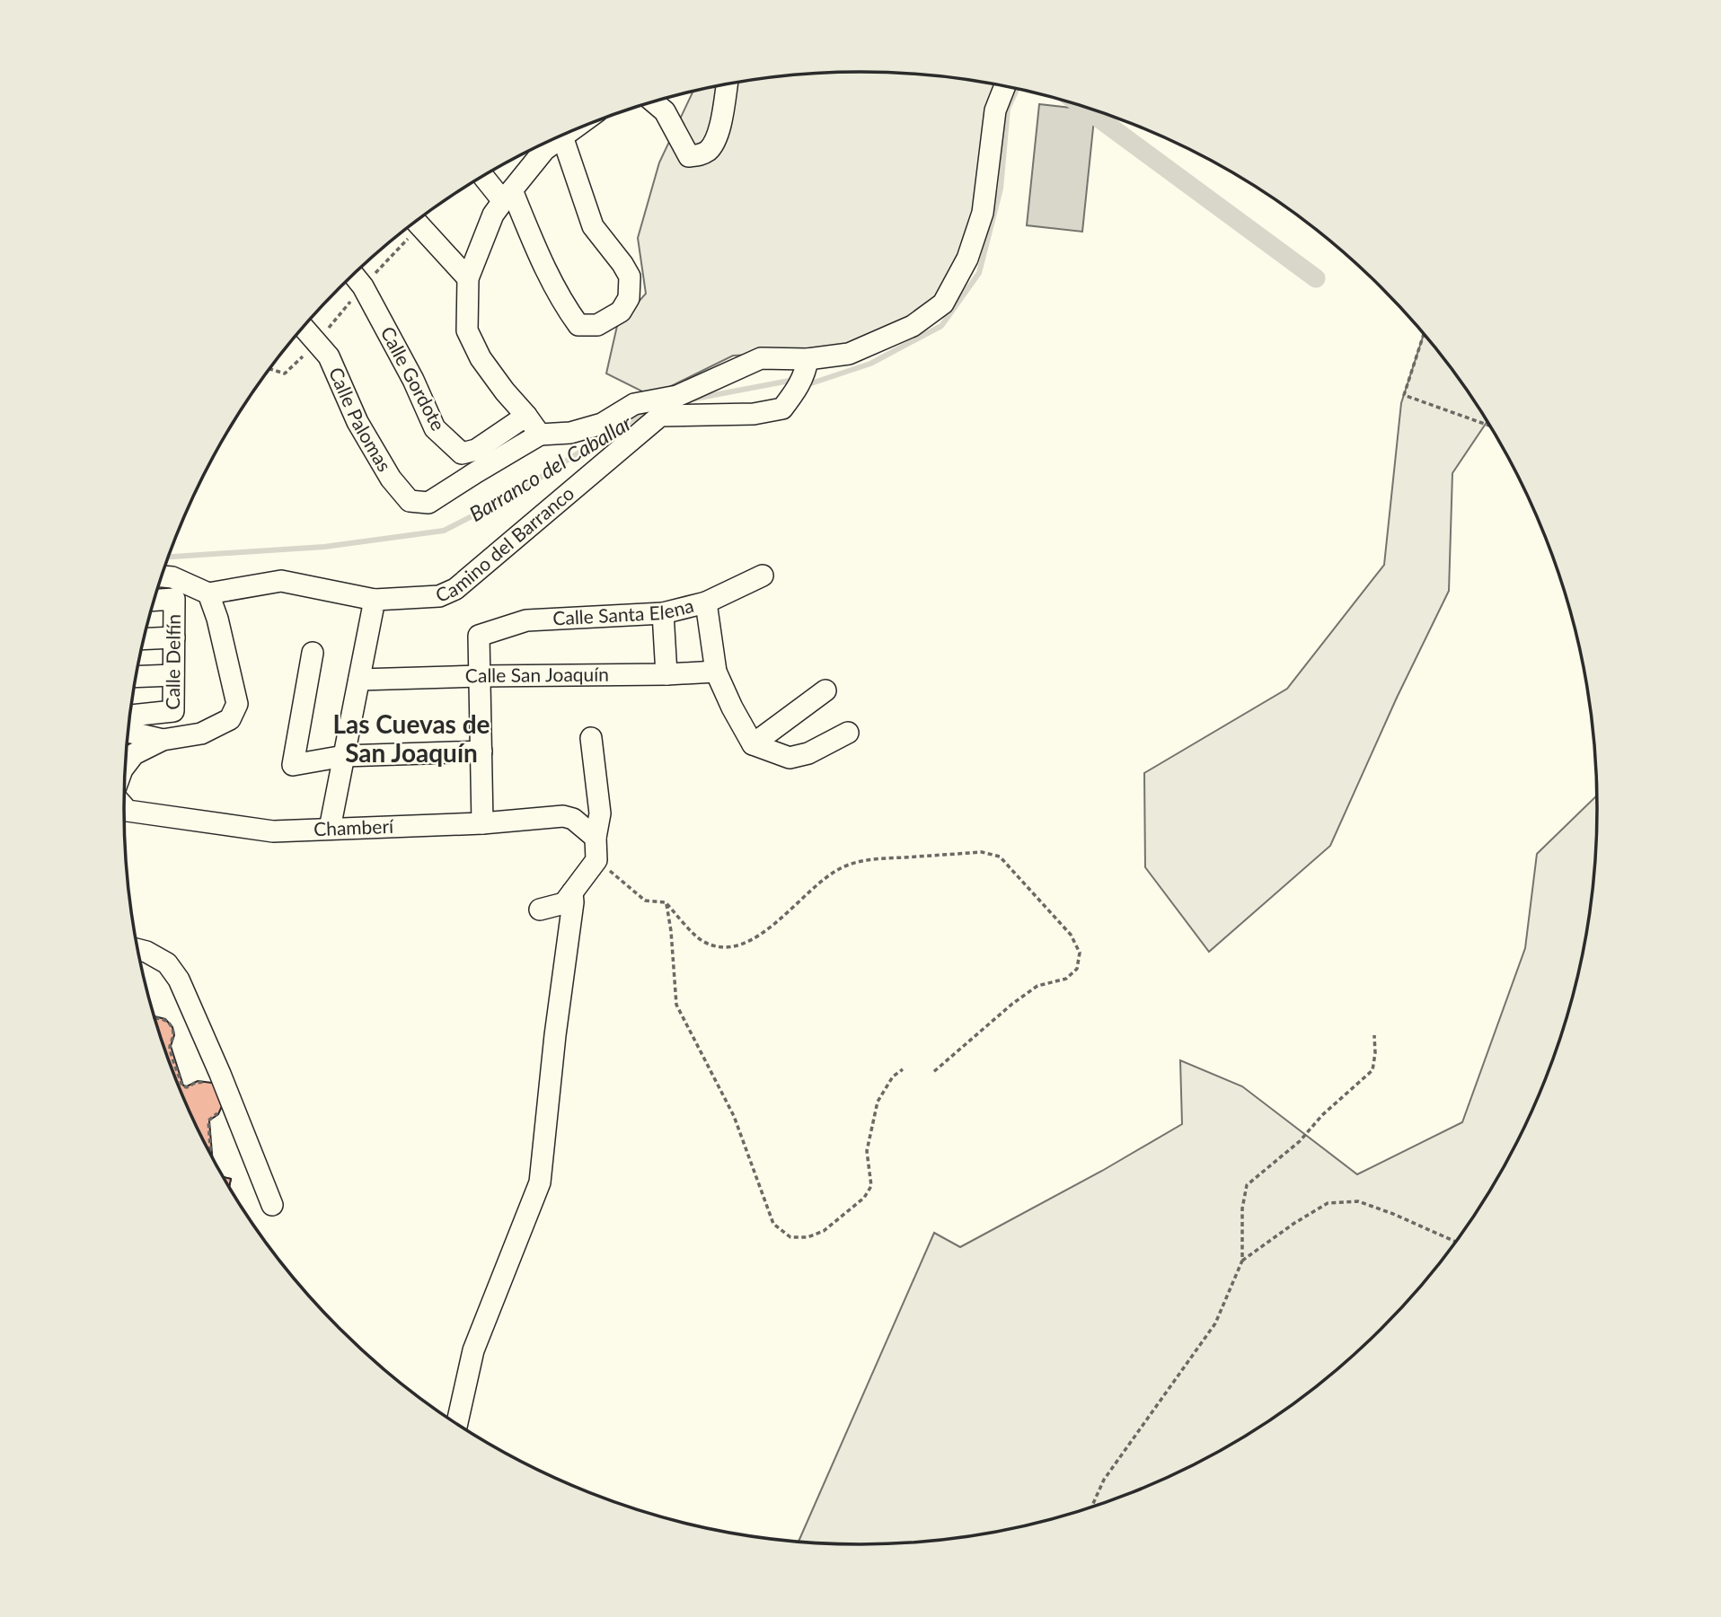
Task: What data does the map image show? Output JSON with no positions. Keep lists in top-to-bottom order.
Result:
{
  "streets": {
    "street": [
      "Calle Gordote",
      "Calle Palomas",
      "Camino del Barranco",
      "Calle Santa Elena",
      "Calle Delfín",
      "Calle San Joaquín",
      "Chamberí"
    ]
  },
  "crossings": [
    ["Calle Santa Elena", "Calle San Joaquín"]
  ],
  "districts": ["Las Cuevas de San Joaquín"],
  "water": ["Barranco del Caballar"]
}
